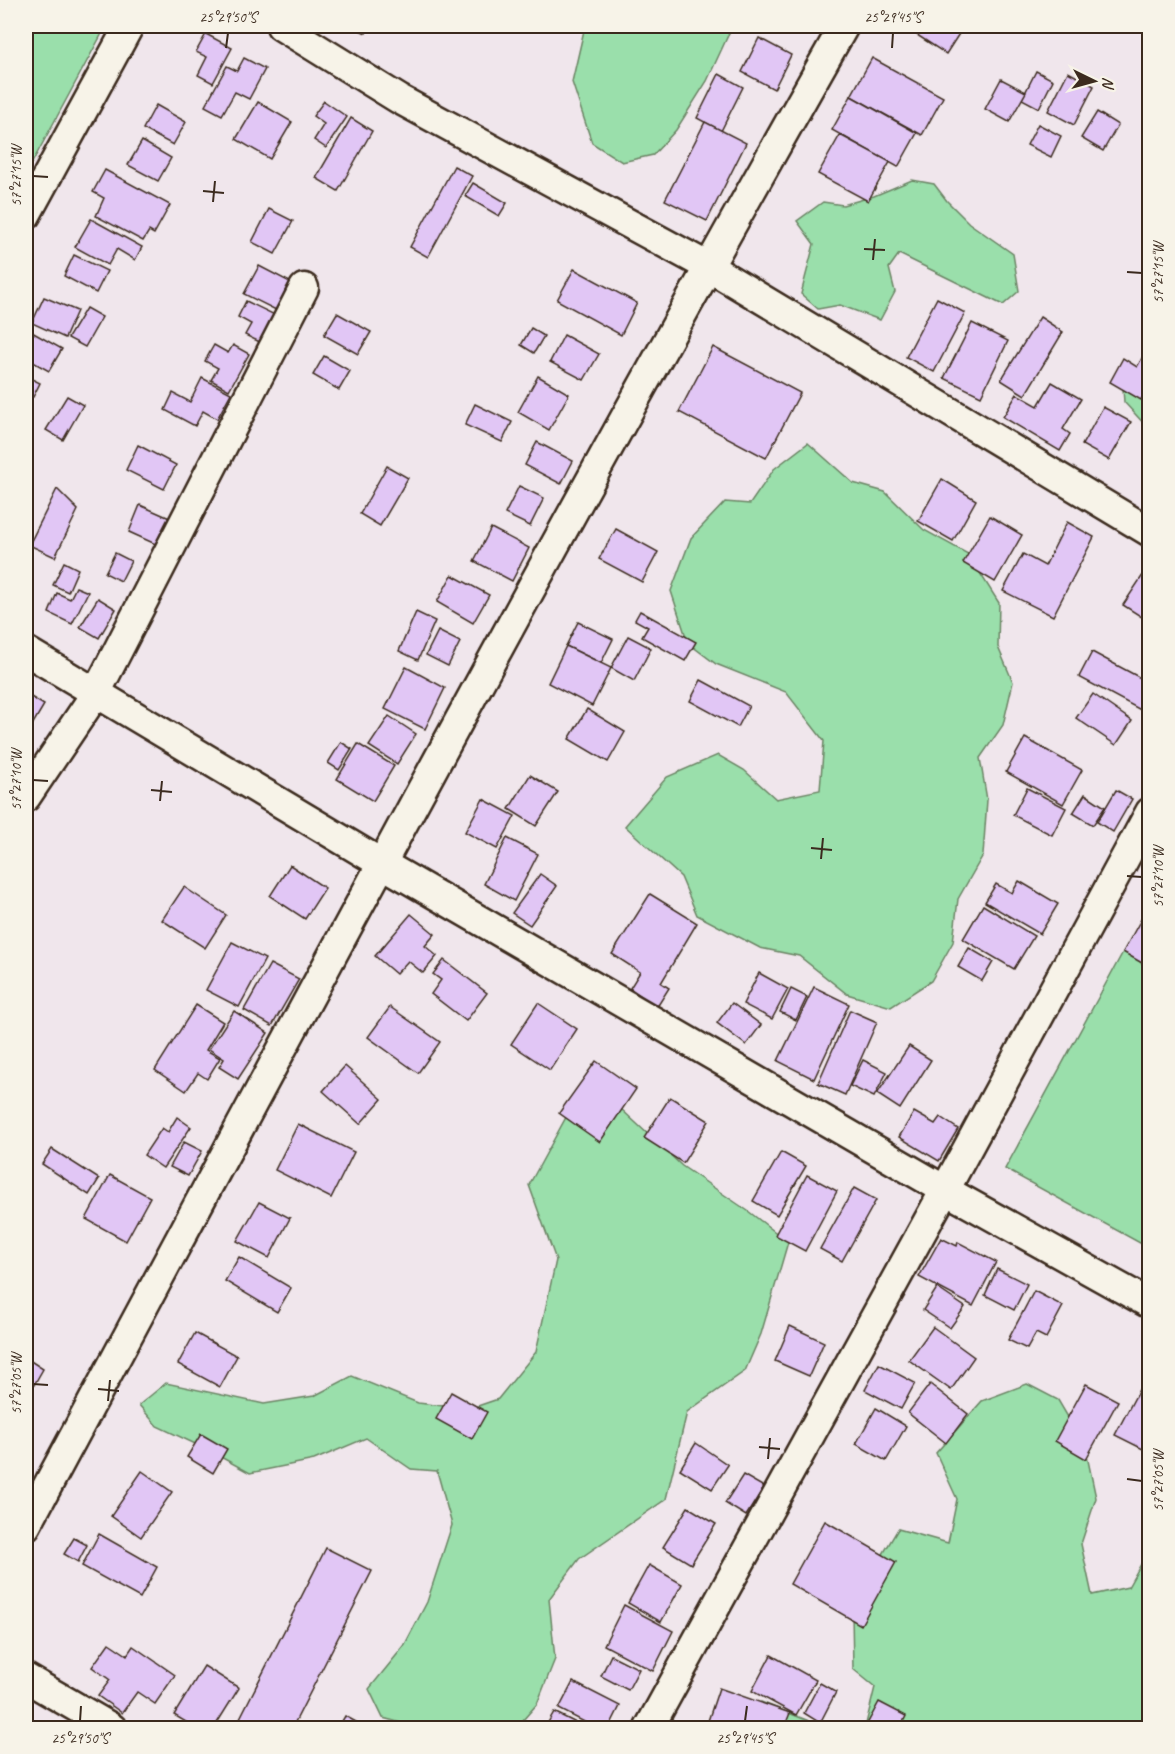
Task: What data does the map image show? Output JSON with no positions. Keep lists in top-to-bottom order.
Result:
{
  "north": "right",
  "coordinates": [
    "25°29'50\"S",
    "25°29'45\"S",
    "57°27'15\"W",
    "57°27'10\"W",
    "57°27'05\"W"
  ]
}
